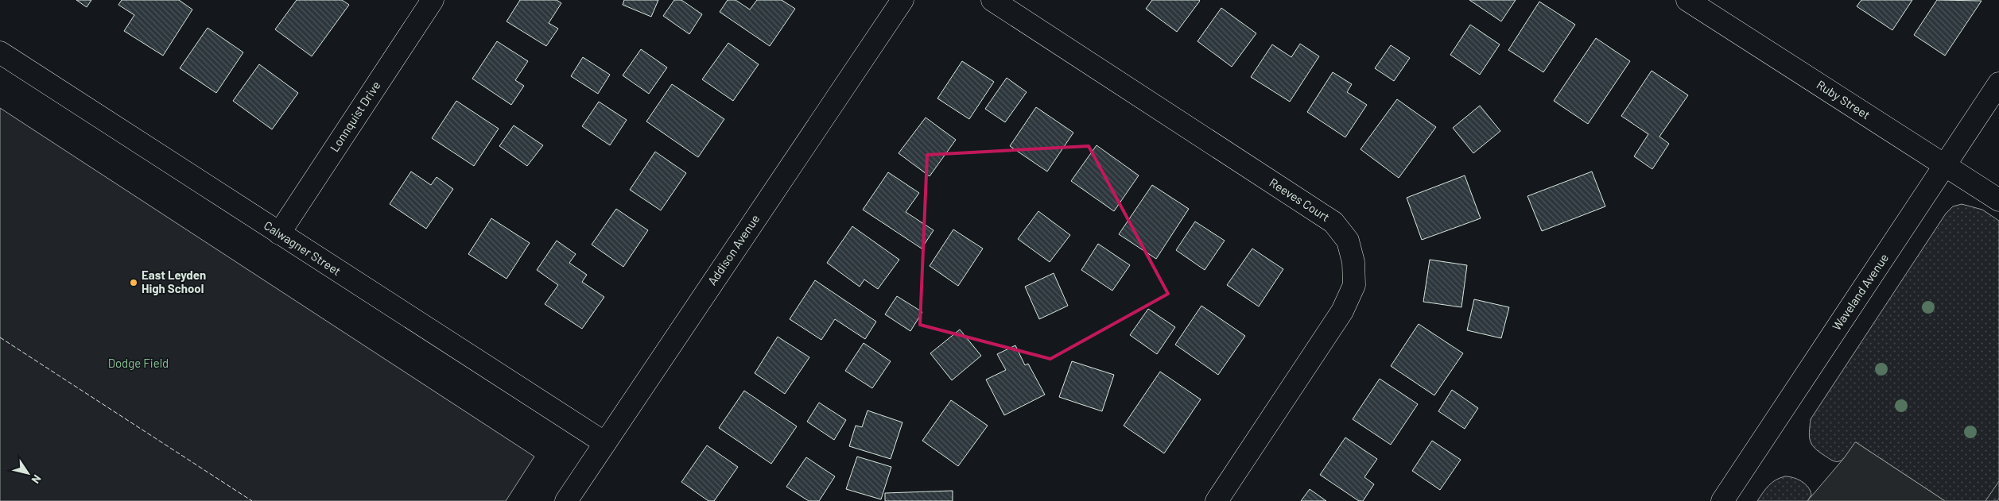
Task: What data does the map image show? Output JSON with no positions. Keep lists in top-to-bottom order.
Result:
{
  "streets": {
    "street": [
      "Ruby Street",
      "Lonnquist Drive",
      "Reeves Court",
      "Calwagner Street",
      "Addison Avenue",
      "Waveland Avenue"
    ]
  },
  "crossings": [
    ["Ruby Street", "Waveland Avenue"],
    ["Lonnquist Drive", "Calwagner Street"],
    ["Calwagner Street", "Addison Avenue"]
  ],
  "parks": ["Dodge Field"],
  "places": ["East Leyden High School"],
  "north": "bottom right"
}
